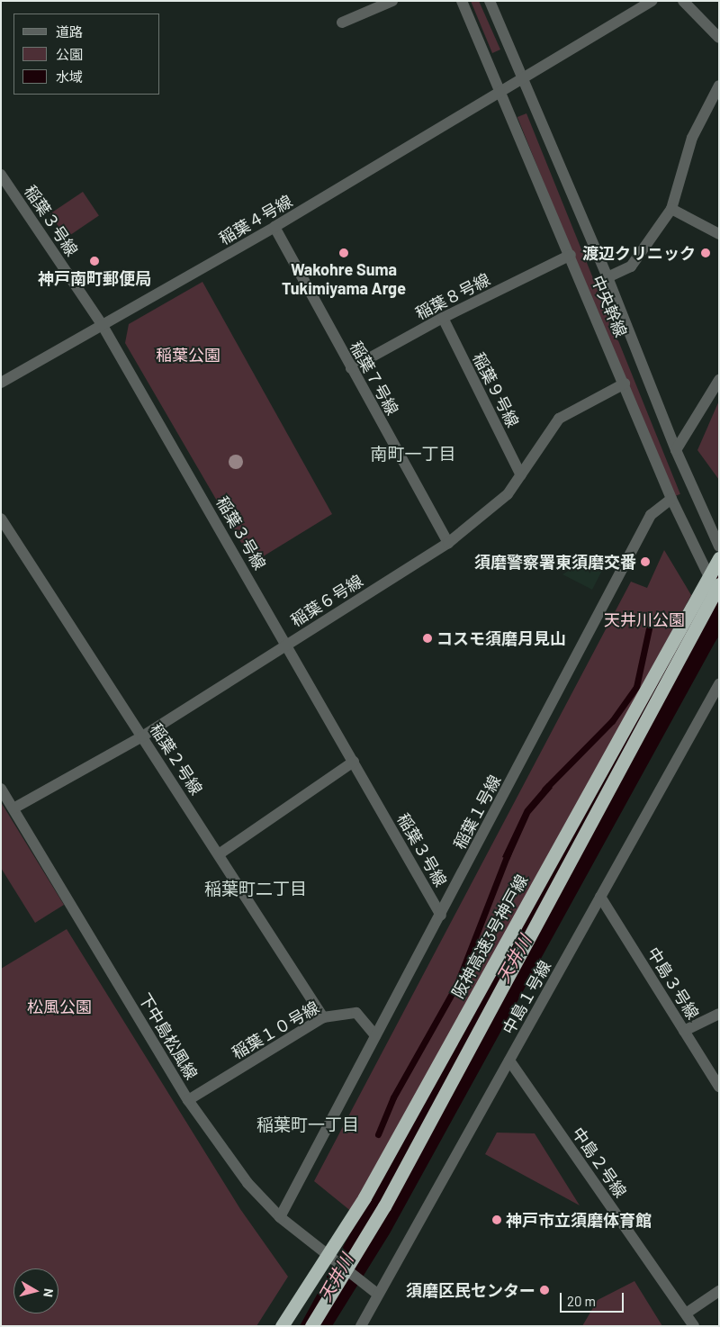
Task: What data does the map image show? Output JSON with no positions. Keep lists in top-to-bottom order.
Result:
{
  "streets": {
    "highway": ["阪神高速3号神戸線"],
    "street": [
      "稲葉４号線",
      "稲葉３号線",
      "稲葉８号線",
      "中央幹線",
      "稲葉７号線",
      "稲葉９号線",
      "稲葉６号線",
      "稲葉２号線",
      "稲葉１号線",
      "中島３号線",
      "中島１号線",
      "稲葉１０号線",
      "下中島松風線",
      "中島２号線"
    ]
  },
  "crossings": [
    ["稲葉４号線", "稲葉３号線"],
    ["稲葉４号線", "中央幹線"],
    ["稲葉４号線", "稲葉７号線"],
    ["稲葉３号線", "稲葉６号線"],
    ["稲葉３号線", "稲葉１号線"],
    ["稲葉８号線", "中央幹線"],
    ["稲葉８号線", "稲葉７号線"],
    ["稲葉８号線", "稲葉９号線"],
    ["中央幹線", "稲葉６号線"],
    ["中央幹線", "稲葉１号線"],
    ["稲葉７号線", "稲葉６号線"],
    ["稲葉９号線", "稲葉６号線"],
    ["稲葉６号線", "稲葉２号線"],
    ["稲葉６号線", "下中島松風線"],
    ["稲葉２号線", "稲葉１０号線"],
    ["稲葉１号線", "稲葉１０号線"],
    ["稲葉１号線", "下中島松風線"],
    ["中島３号線", "中島１号線"],
    ["中島１号線", "下中島松風線"],
    ["中島１号線", "中島２号線"],
    ["稲葉１０号線", "下中島松風線"]
  ],
  "districts": ["南町一丁目", "稲葉町二丁目", "稲葉町一丁目"],
  "water": ["天井川"],
  "parks": ["稲葉公園", "天井川公園", "松風公園"],
  "places": [
    "Wakohre Suma Tukimiyama Arge",
    "渡辺クリニック",
    "神戸南町郵便局",
    "須磨警察署東須磨交番",
    "コスモ須磨月見山",
    "神戸市立須磨体育館",
    "須磨区民センター"
  ],
  "legend": ["道路", "公園", "水域"],
  "scale_bar": "20 m",
  "north": "right"
}
